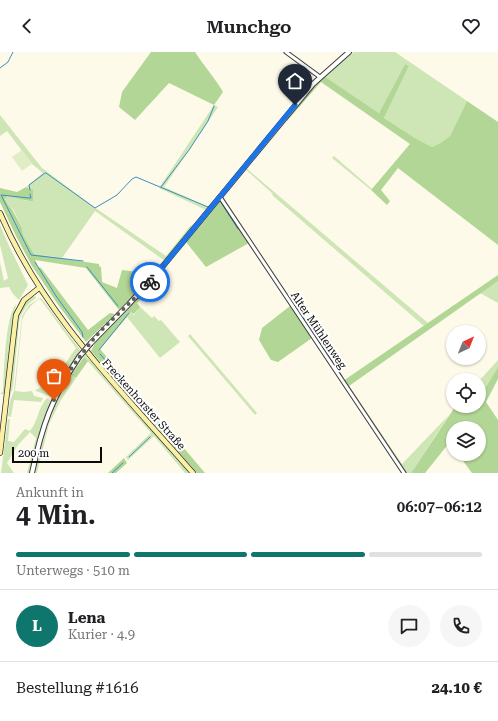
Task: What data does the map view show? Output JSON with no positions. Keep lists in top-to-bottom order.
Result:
{
  "streets": {
    "main road": ["Freckenhorster Straße"],
    "street": ["Alter Mühlenweg"]
  },
  "scale_bar": "200 m",
  "north": "top right",
  "page": {
    "header": "Munchgo",
    "scale": "200 m",
    "heading": ["4 Min.", "Ankunft in", "06:07–06:12"],
    "panel": [
      "Lena",
      "Kurier · 4.9",
      "Bestellung #1616",
      "24.10 €"
    ],
    "bar": "Unterwegs · 510 m",
    "round": "L"
  }
}
